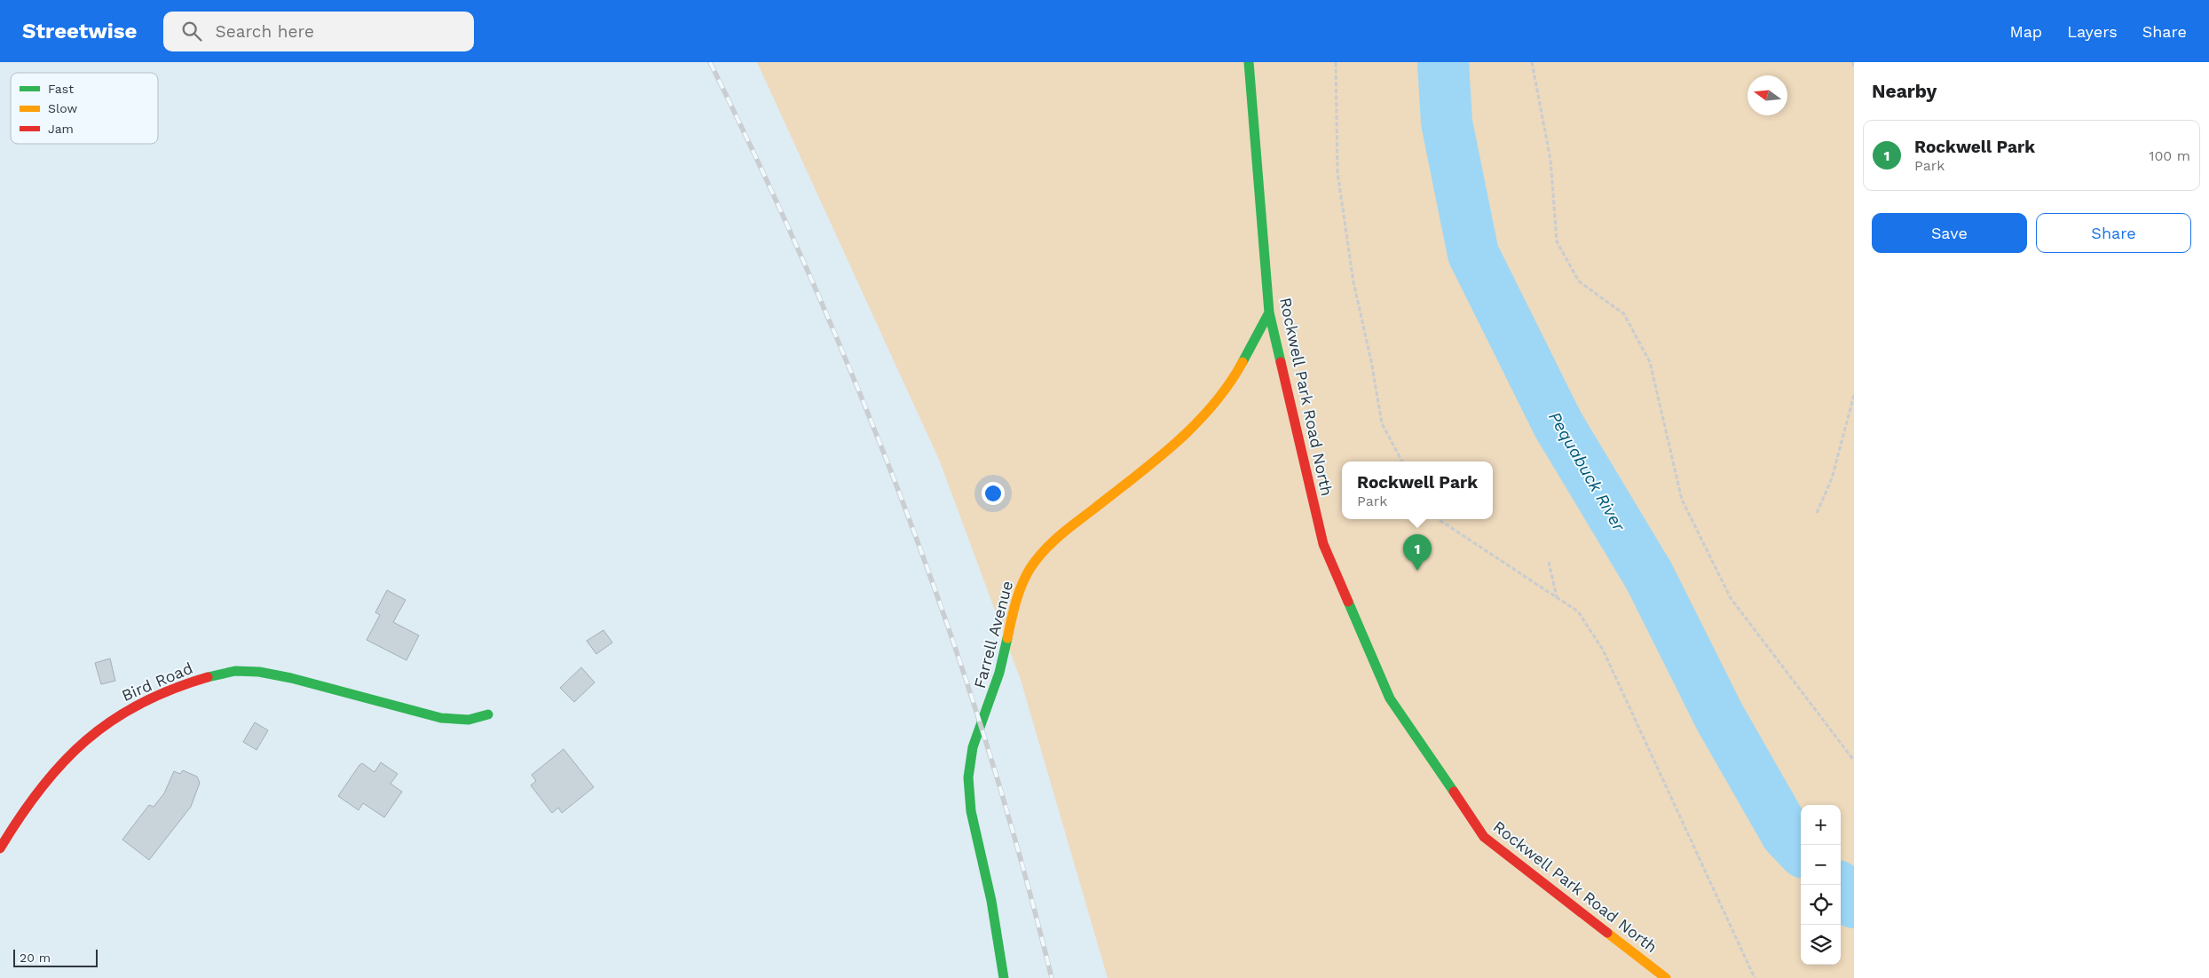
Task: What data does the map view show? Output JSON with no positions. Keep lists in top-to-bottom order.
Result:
{
  "streets": {
    "street": ["Rockwell Park Road North", "Farrell Avenue", "Bird Road"]
  },
  "crossings": [
    ["Rockwell Park Road North", "Farrell Avenue"]
  ],
  "water": ["Pequabuck River"],
  "legend": ["Fast", "Slow", "Jam"],
  "scale_bar": "20 m",
  "north": "left",
  "page": {
    "header": "Streetwise",
    "search": "Search here",
    "nav": ["Map", "Layers", "Share"],
    "heading": "Nearby",
    "list": [
      {
        "mark": "1",
        "name": "Rockwell Park",
        "note": "Park",
        "value": "100 m"
      }
    ],
    "buttons": ["Save", "Share"],
    "popup": ["Rockwell Park", "Park"],
    "pins": "1",
    "map_buttons": ["+", "−"],
    "scale": "20 m"
  }
}
